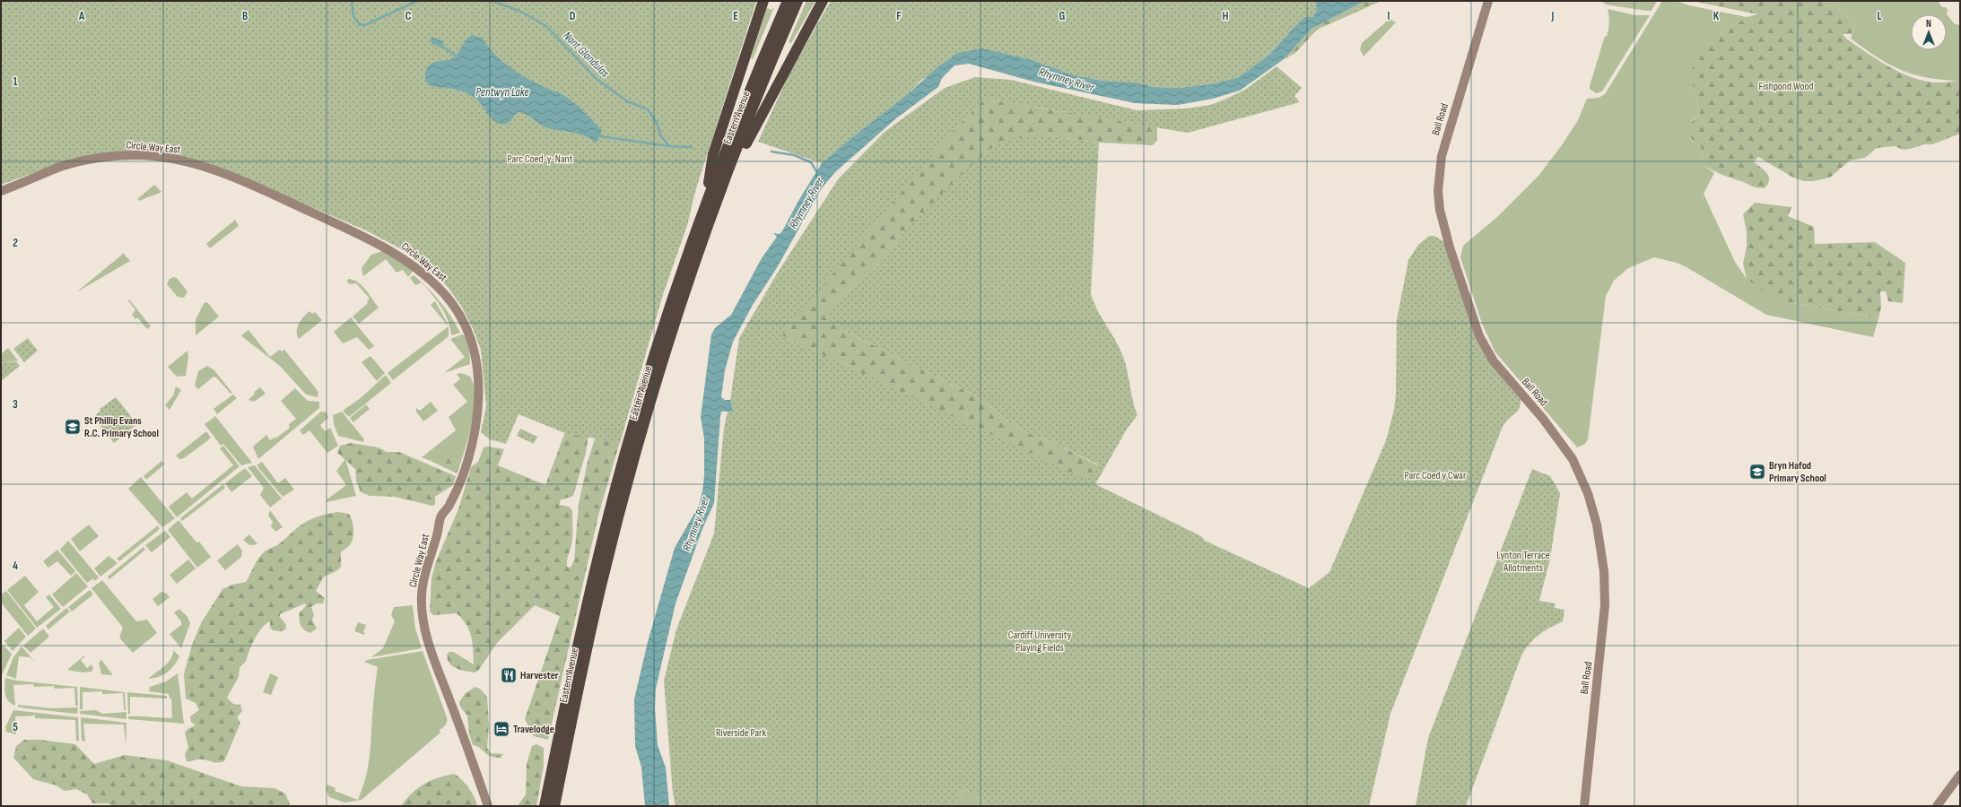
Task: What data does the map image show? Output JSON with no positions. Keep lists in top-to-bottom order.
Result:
{
  "streets": {
    "highway": ["Eastern Avenue"],
    "street": ["Ball Road", "Circle Way East"]
  },
  "water": ["Nant Glandulas", "Rhymney River", "Pentwyn Lake"],
  "parks": [
    "Fishpond Wood",
    "Parc Coed-y-Nant",
    "Parc Coed y Cwar",
    "Lynton Terrace Allotments",
    "Cardiff University Playing Fields",
    "Riverside Park"
  ],
  "places": {
    "school or university": ["St Phillip Evans R.C. Primary School", "Bryn Hafod Primary School"],
    "restaurant": ["Harvester"],
    "hotel": ["Travelodge"]
  },
  "north": "top",
  "grid": {
    "columns": [
      "A",
      "B",
      "C",
      "D",
      "E",
      "F",
      "G",
      "H",
      "I",
      "J",
      "K",
      "L"
    ],
    "rows": [
      "1",
      "2",
      "3",
      "4",
      "5"
    ]
  }
}
